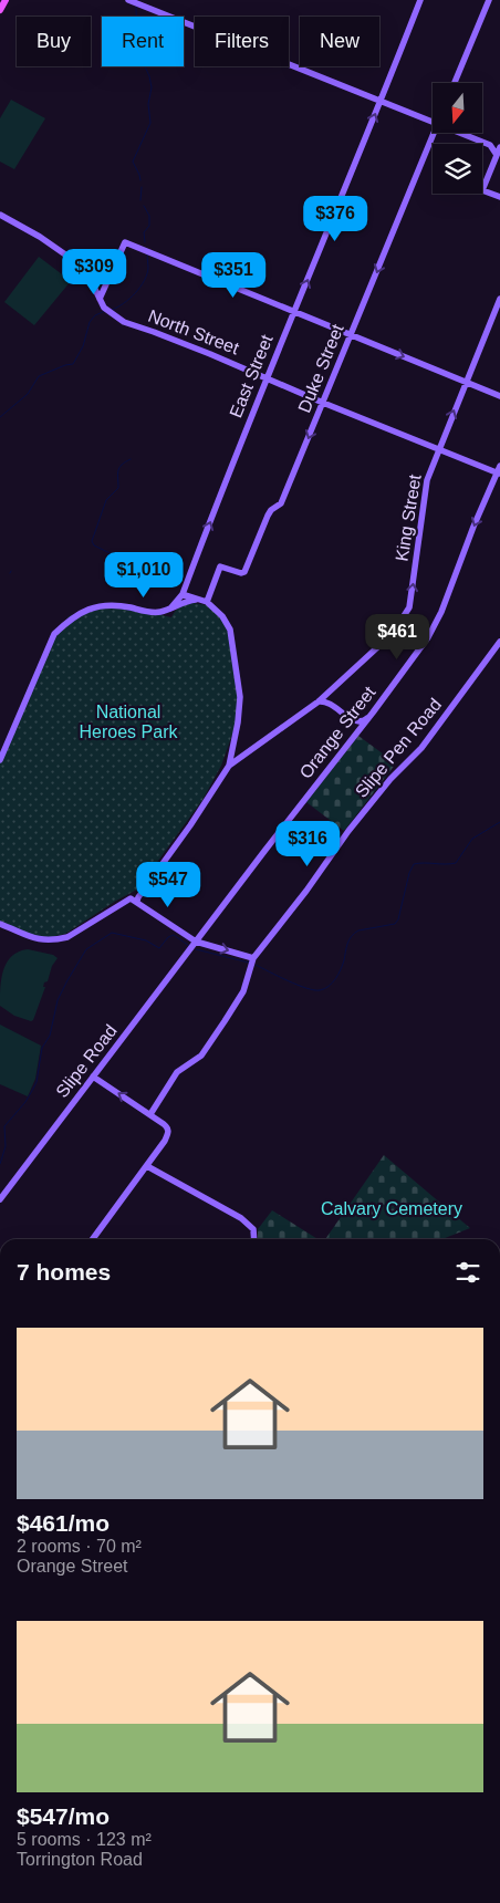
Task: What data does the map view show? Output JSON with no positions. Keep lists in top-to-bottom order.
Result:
{
  "streets": {
    "street": [
      "North Street",
      "Duke Street",
      "East Street",
      "King Street",
      "Orange Street",
      "Slipe Pen Road",
      "Slipe Road"
    ]
  },
  "crossings": [
    ["North Street", "Duke Street"],
    ["North Street", "East Street"],
    ["North Street", "King Street"],
    ["North Street", "Orange Street"],
    ["Orange Street", "Slipe Road"]
  ],
  "one_way": [
    "Duke Street",
    "East Street",
    "King Street",
    "Orange Street"
  ],
  "parks": ["National Heroes Park", "Calvary Cemetery"],
  "north": "bottom",
  "page": {
    "chip": [
      "Buy",
      "Rent",
      "Filters",
      "New"
    ],
    "price": [
      "$376",
      "$309",
      "$351",
      "$1,010",
      "$461",
      "$316",
      "$547"
    ],
    "heading": "7 homes",
    "list": [
      {
        "name": "$461/mo",
        "note": "2 rooms · 70 m² · Orange Street"
      },
      {
        "name": "$547/mo",
        "note": "5 rooms · 123 m² · Torrington Road"
      }
    ]
  }
}
